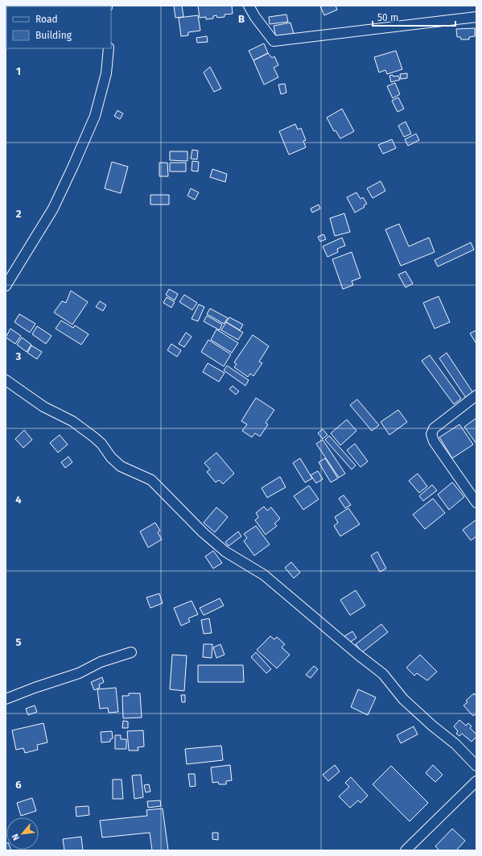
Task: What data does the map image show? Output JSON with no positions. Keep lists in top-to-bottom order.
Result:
{
  "legend": ["Road", "Building"],
  "scale_bar": "50 m",
  "north": "bottom left",
  "grid": {
    "columns": ["B"],
    "rows": [
      "1",
      "2",
      "3",
      "4",
      "5",
      "6"
    ]
  }
}
